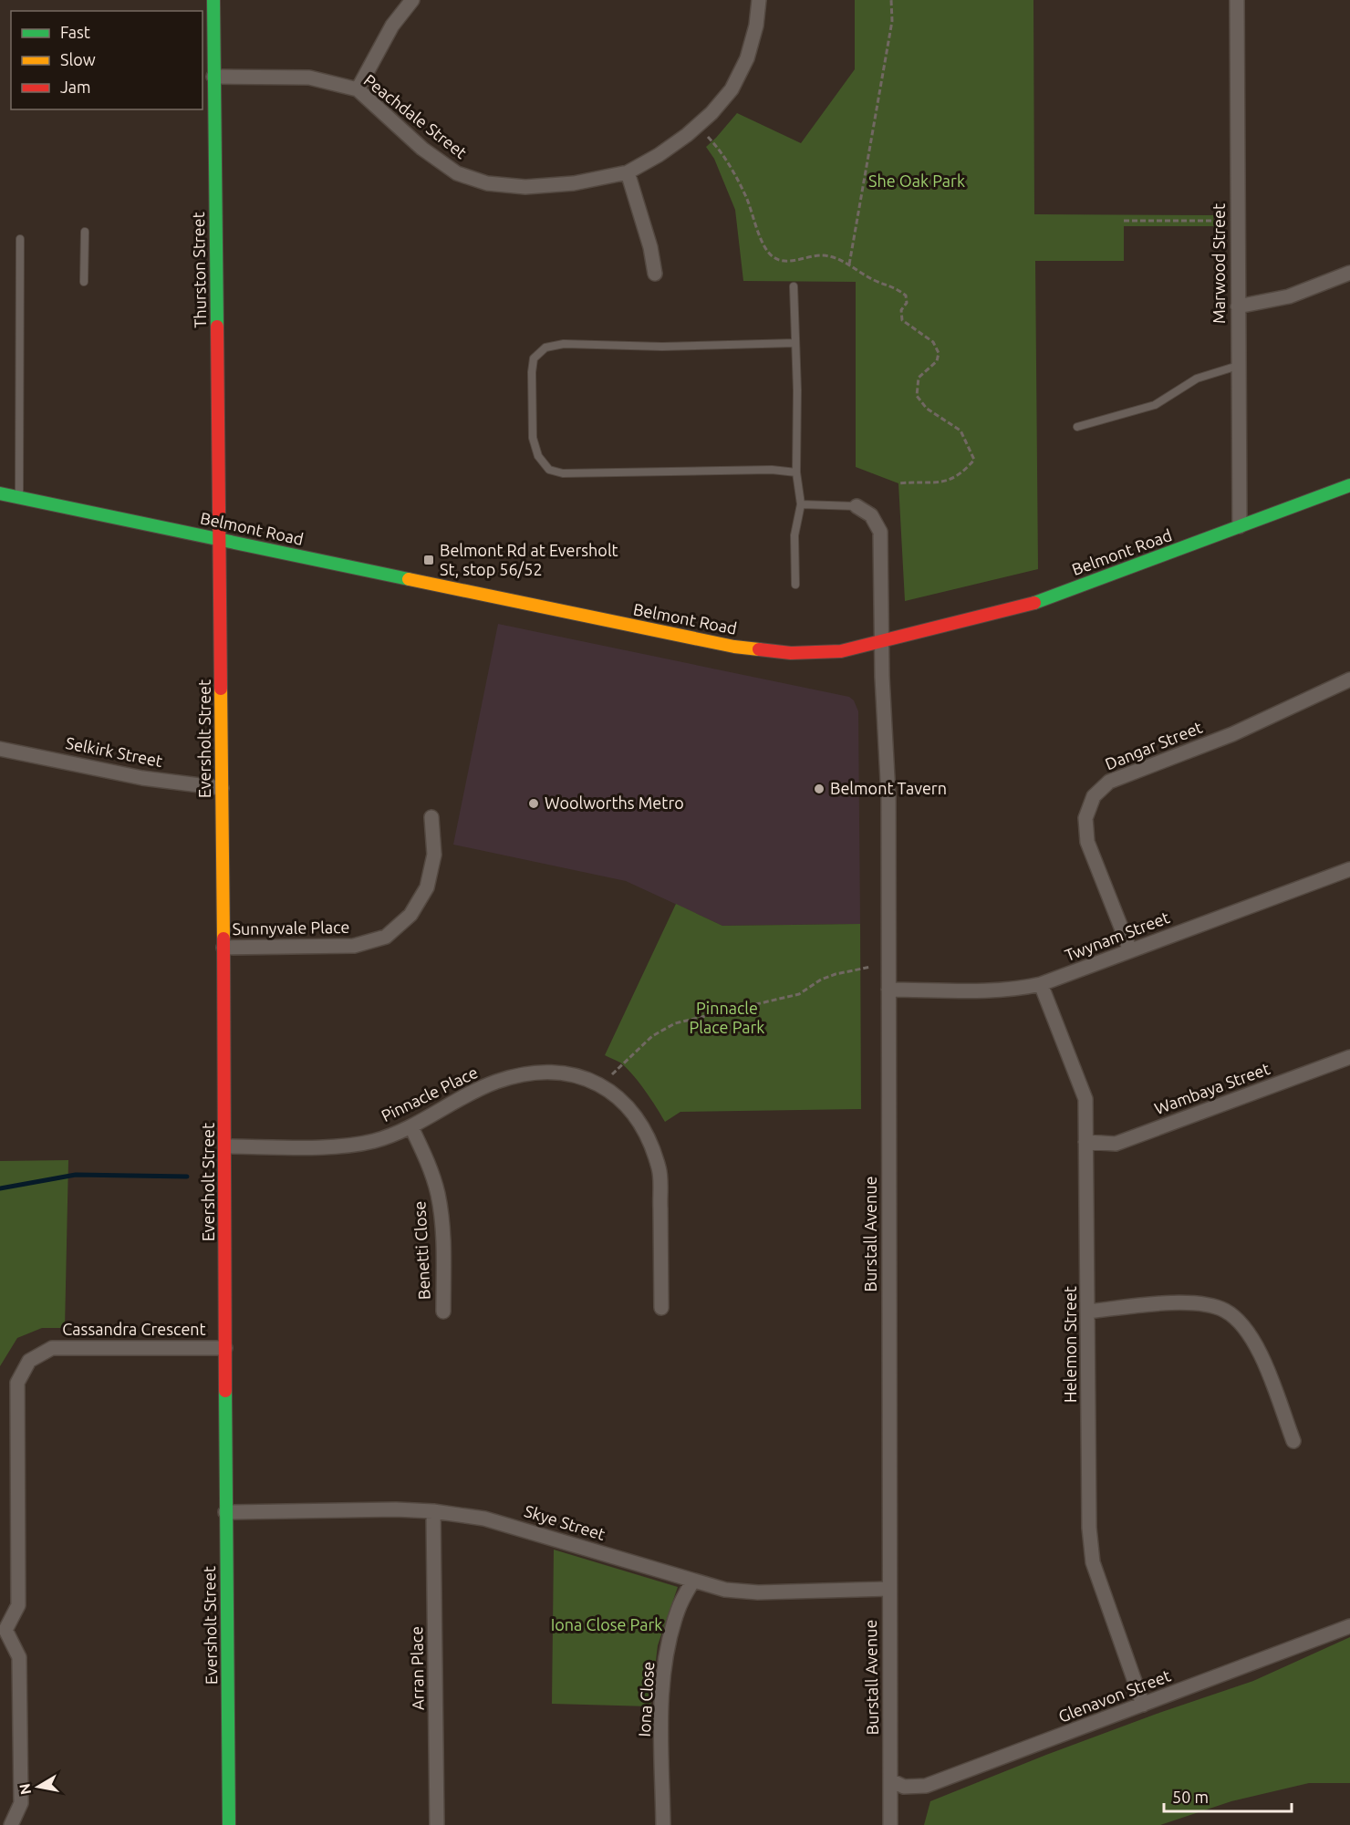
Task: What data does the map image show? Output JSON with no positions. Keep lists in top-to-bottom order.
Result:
{
  "streets": {
    "street": [
      "Peachdale Street",
      "Marwood Street",
      "Thurston Street",
      "Belmont Road",
      "Eversholt Street",
      "Dangar Street",
      "Selkirk Street",
      "Sunnyvale Place",
      "Twynam Street",
      "Wambaya Street",
      "Pinnacle Place",
      "Burstall Avenue",
      "Benetti Close",
      "Cassandra Crescent",
      "Helemon Street",
      "Skye Street",
      "Arran Place",
      "Glenavon Street",
      "Iona Close"
    ]
  },
  "crossings": [
    ["Peachdale Street", "Thurston Street"],
    ["Marwood Street", "Belmont Road"],
    ["Thurston Street", "Belmont Road"],
    ["Thurston Street", "Eversholt Street"],
    ["Belmont Road", "Eversholt Street"],
    ["Belmont Road", "Burstall Avenue"],
    ["Eversholt Street", "Selkirk Street"],
    ["Eversholt Street", "Sunnyvale Place"],
    ["Eversholt Street", "Pinnacle Place"],
    ["Eversholt Street", "Cassandra Crescent"],
    ["Eversholt Street", "Skye Street"],
    ["Dangar Street", "Twynam Street"],
    ["Twynam Street", "Burstall Avenue"],
    ["Twynam Street", "Helemon Street"],
    ["Wambaya Street", "Helemon Street"],
    ["Pinnacle Place", "Benetti Close"],
    ["Burstall Avenue", "Skye Street"],
    ["Burstall Avenue", "Glenavon Street"],
    ["Helemon Street", "Glenavon Street"],
    ["Skye Street", "Arran Place"],
    ["Skye Street", "Iona Close"]
  ],
  "parks": ["She Oak Park", "Pinnacle Place Park", "Iona Close Park"],
  "places": {
    "transit": ["Belmont Rd at Eversholt St, stop 56/52"],
    "other": ["Belmont Tavern", "Woolworths Metro"]
  },
  "legend": ["Fast", "Slow", "Jam"],
  "scale_bar": "50 m",
  "north": "left"
}
